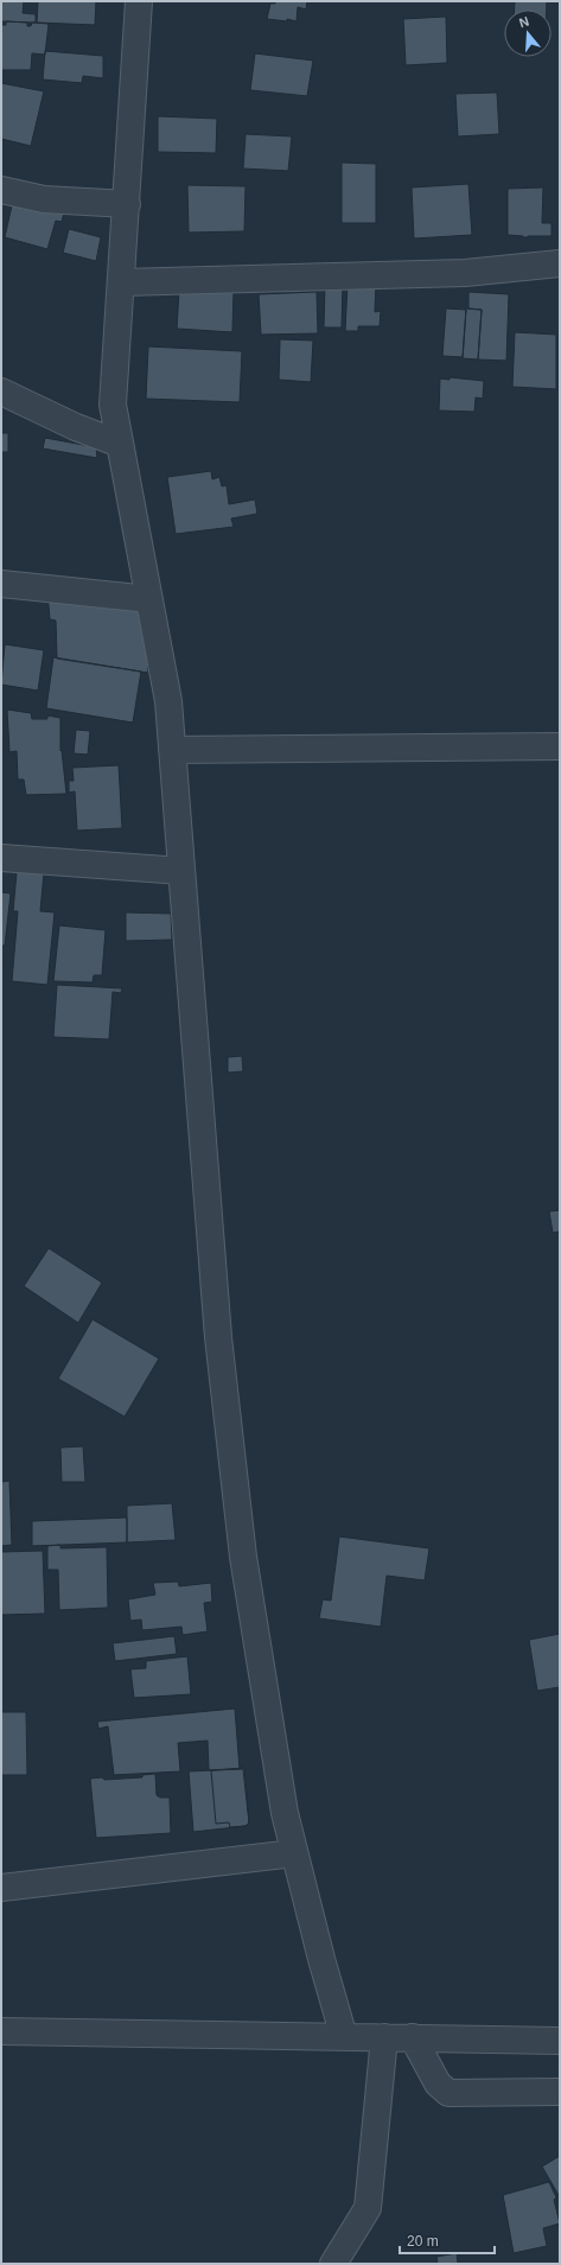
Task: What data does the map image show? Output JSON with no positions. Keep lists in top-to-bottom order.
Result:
{
  "scale_bar": "20 m",
  "north": "top"
}
